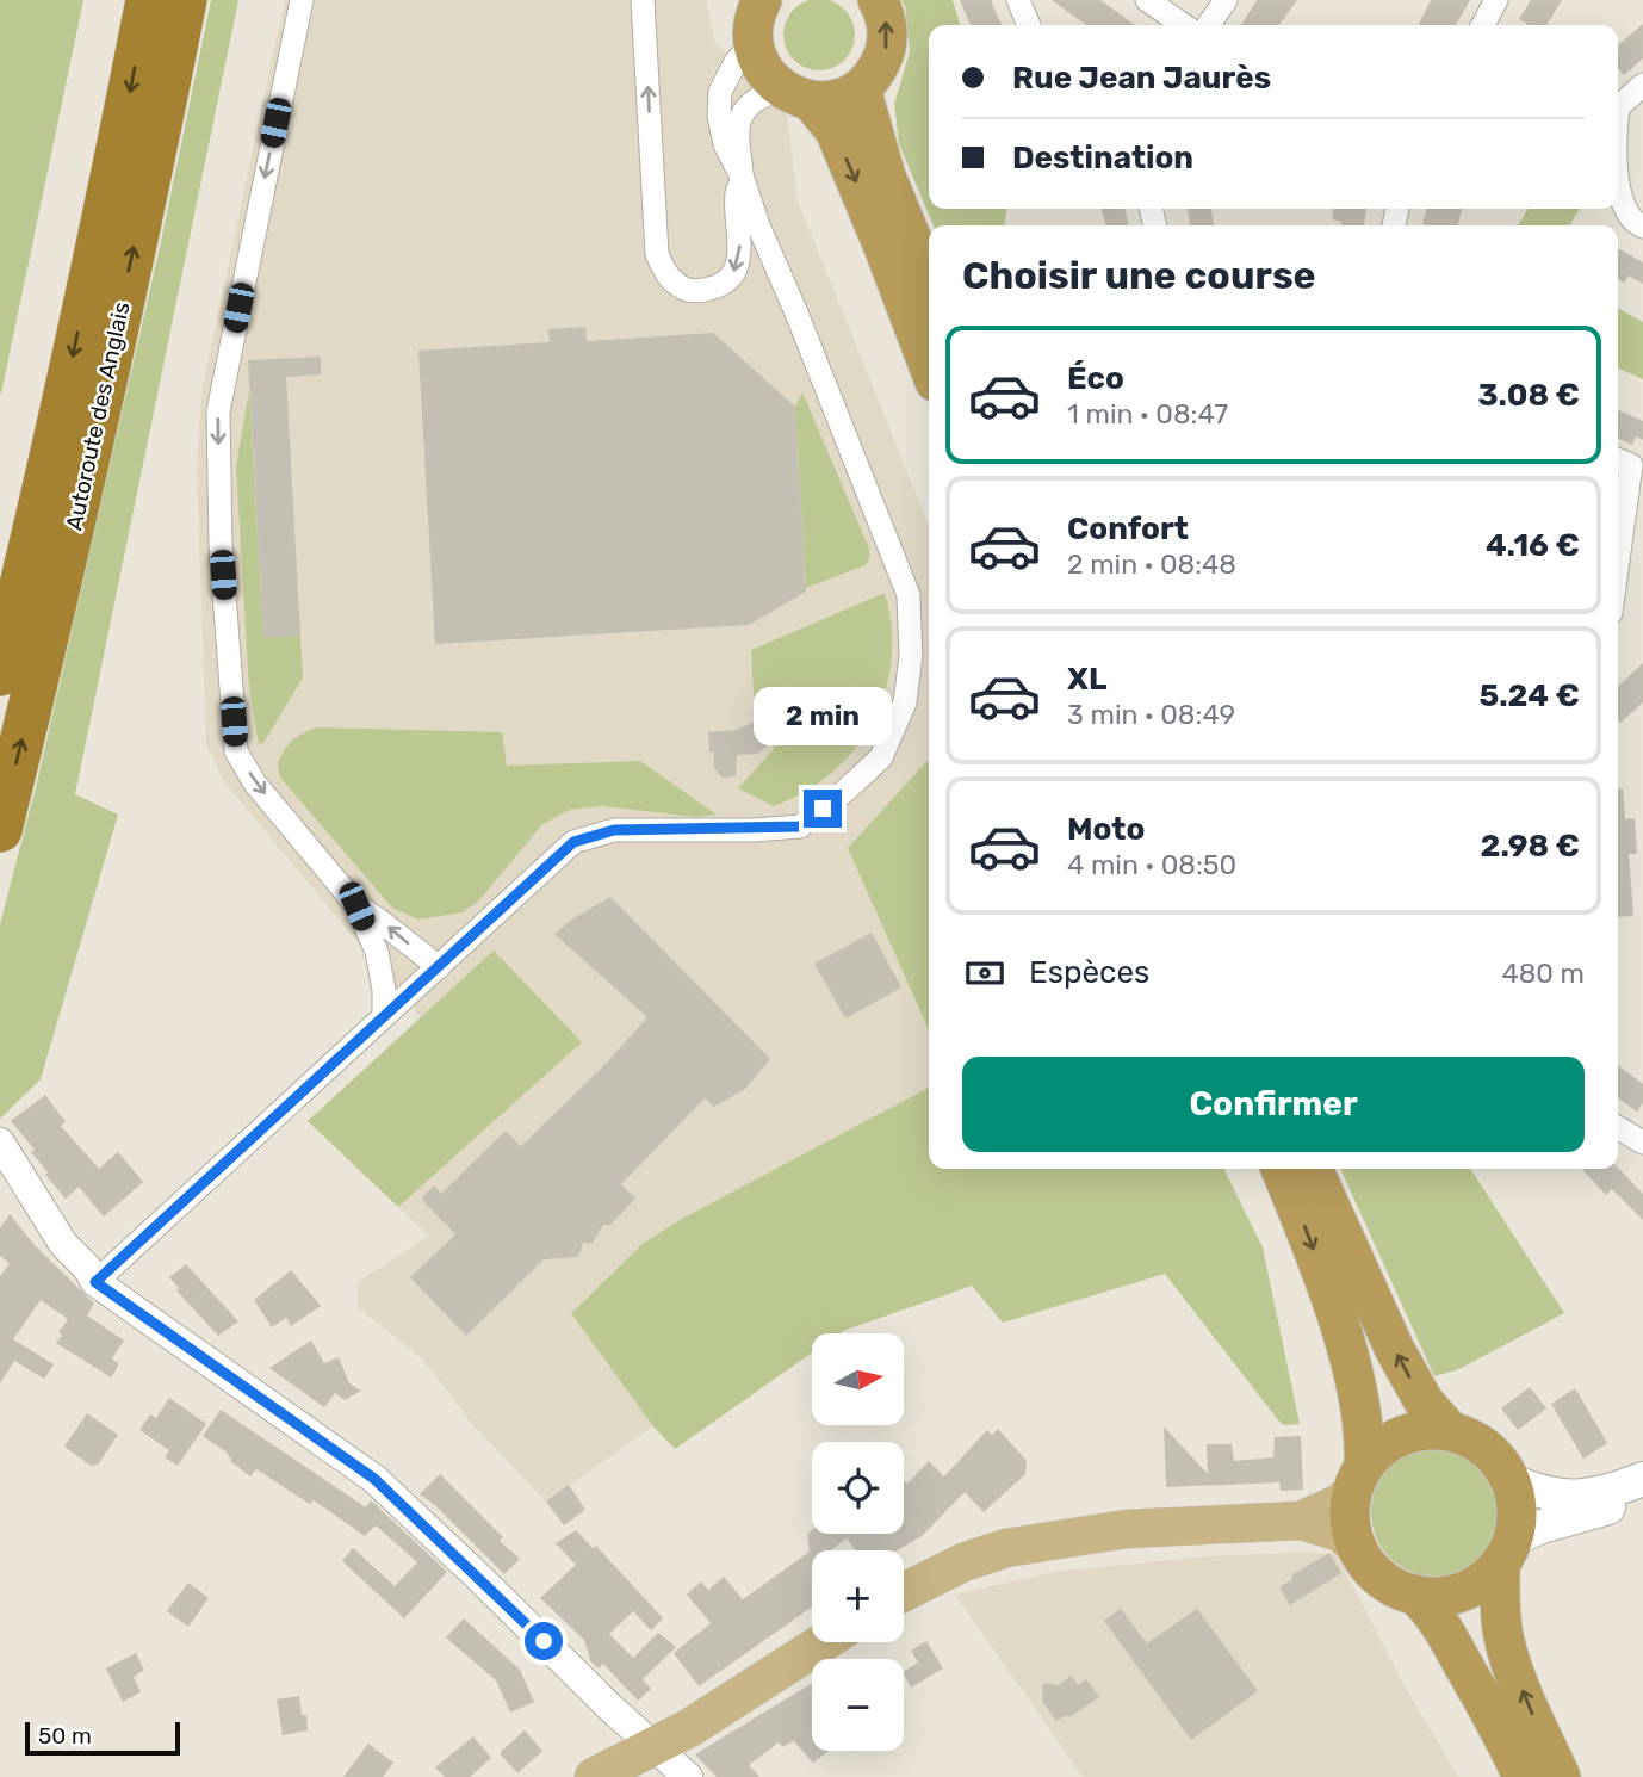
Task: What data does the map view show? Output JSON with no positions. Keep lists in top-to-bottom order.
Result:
{
  "streets": {
    "highway": ["Autoroute des Anglais"]
  },
  "scale_bar": "50 m",
  "north": "right",
  "page": {
    "banner": ["Rue Jean Jaurès", "Destination"],
    "heading": "Choisir une course",
    "list": [
      {
        "name": "Éco",
        "note": "1 min · 08:47",
        "value": "3.08 €"
      },
      {
        "name": "Confort",
        "note": "2 min · 08:48",
        "value": "4.16 €"
      },
      {
        "name": "XL",
        "note": "3 min · 08:49",
        "value": "5.24 €"
      },
      {
        "name": "Moto",
        "note": "4 min · 08:50",
        "value": "2.98 €"
      }
    ],
    "bubble": "2 min",
    "pay": ["Espèces", "480 m"],
    "buttons": "Confirmer",
    "map_buttons": ["+", "−"],
    "scale": "50 m"
  }
}
